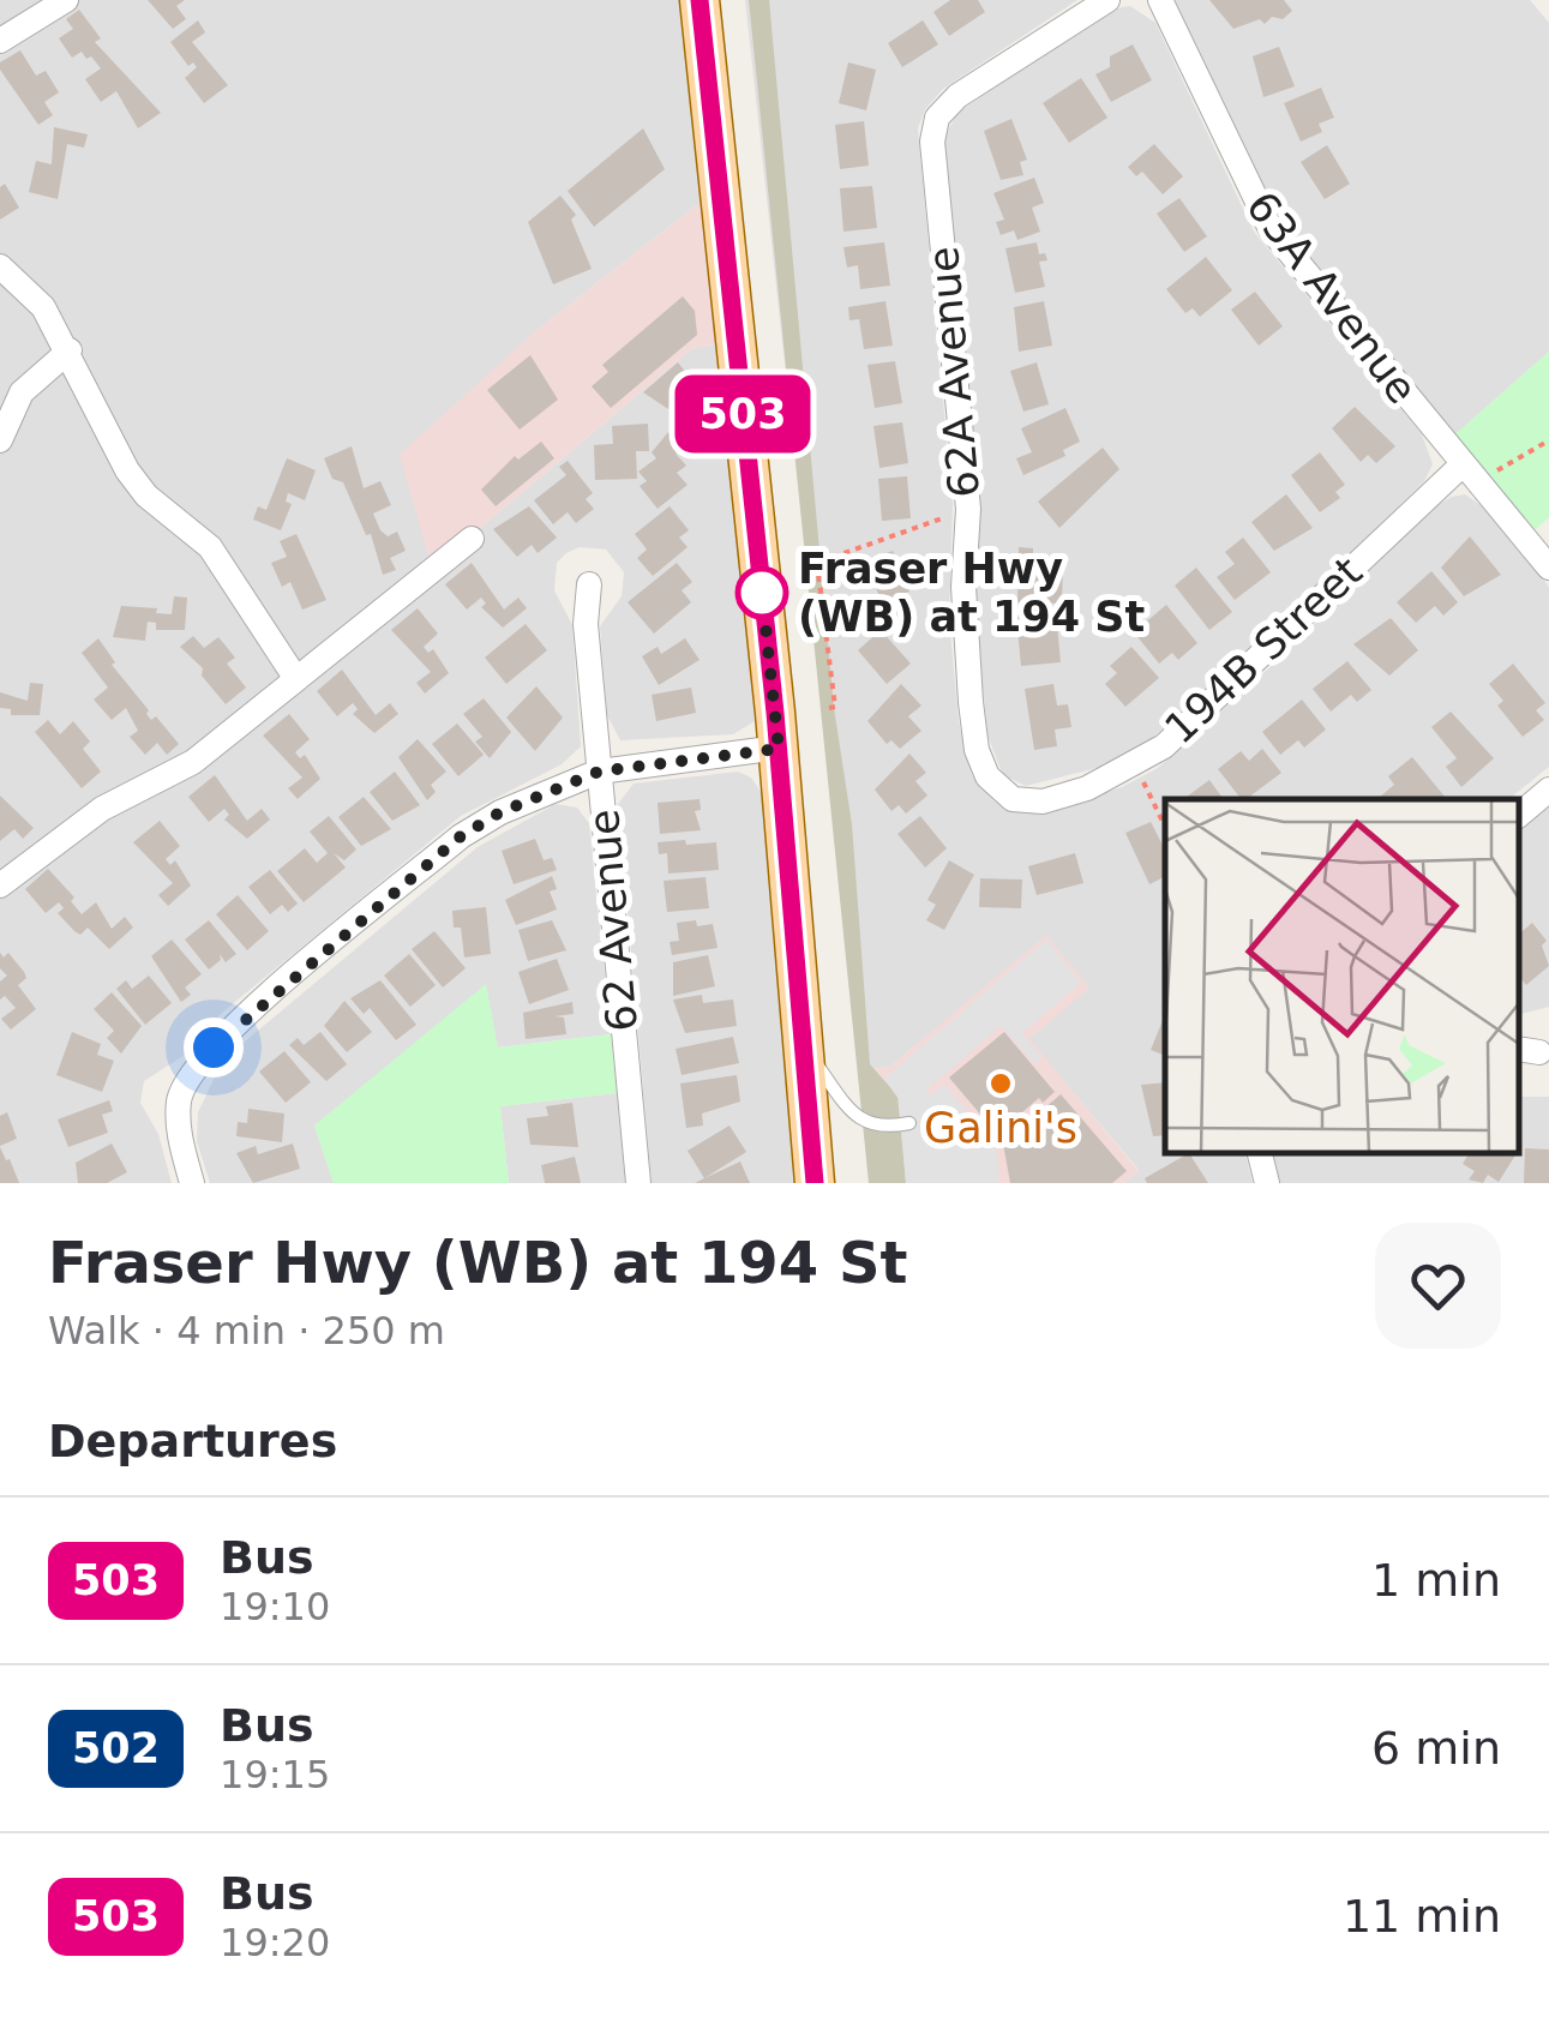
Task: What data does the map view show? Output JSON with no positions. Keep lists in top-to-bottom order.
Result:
{
  "streets": {
    "street": [
      "63A Avenue",
      "62A Avenue",
      "194B Street",
      "62 Avenue"
    ]
  },
  "crossings": [
    ["63A Avenue", "194B Street"],
    ["62A Avenue", "194B Street"]
  ],
  "places": ["Fraser Hwy (WB) at 194 St", "Galini's"],
  "lines": ["bus line 503"],
  "page": {
    "on_map": "503",
    "heading": [
      ["Fraser Hwy (WB) at 194 St", "Walk · 4 min · 250 m"],
      "Departures"
    ],
    "list": [
      {
        "mark": "503",
        "name": "Bus",
        "note": "19:10",
        "value": "1 min"
      },
      {
        "mark": "502",
        "name": "Bus",
        "note": "19:15",
        "value": "6 min"
      },
      {
        "mark": "503",
        "name": "Bus",
        "note": "19:20",
        "value": "11 min"
      }
    ]
  }
}
